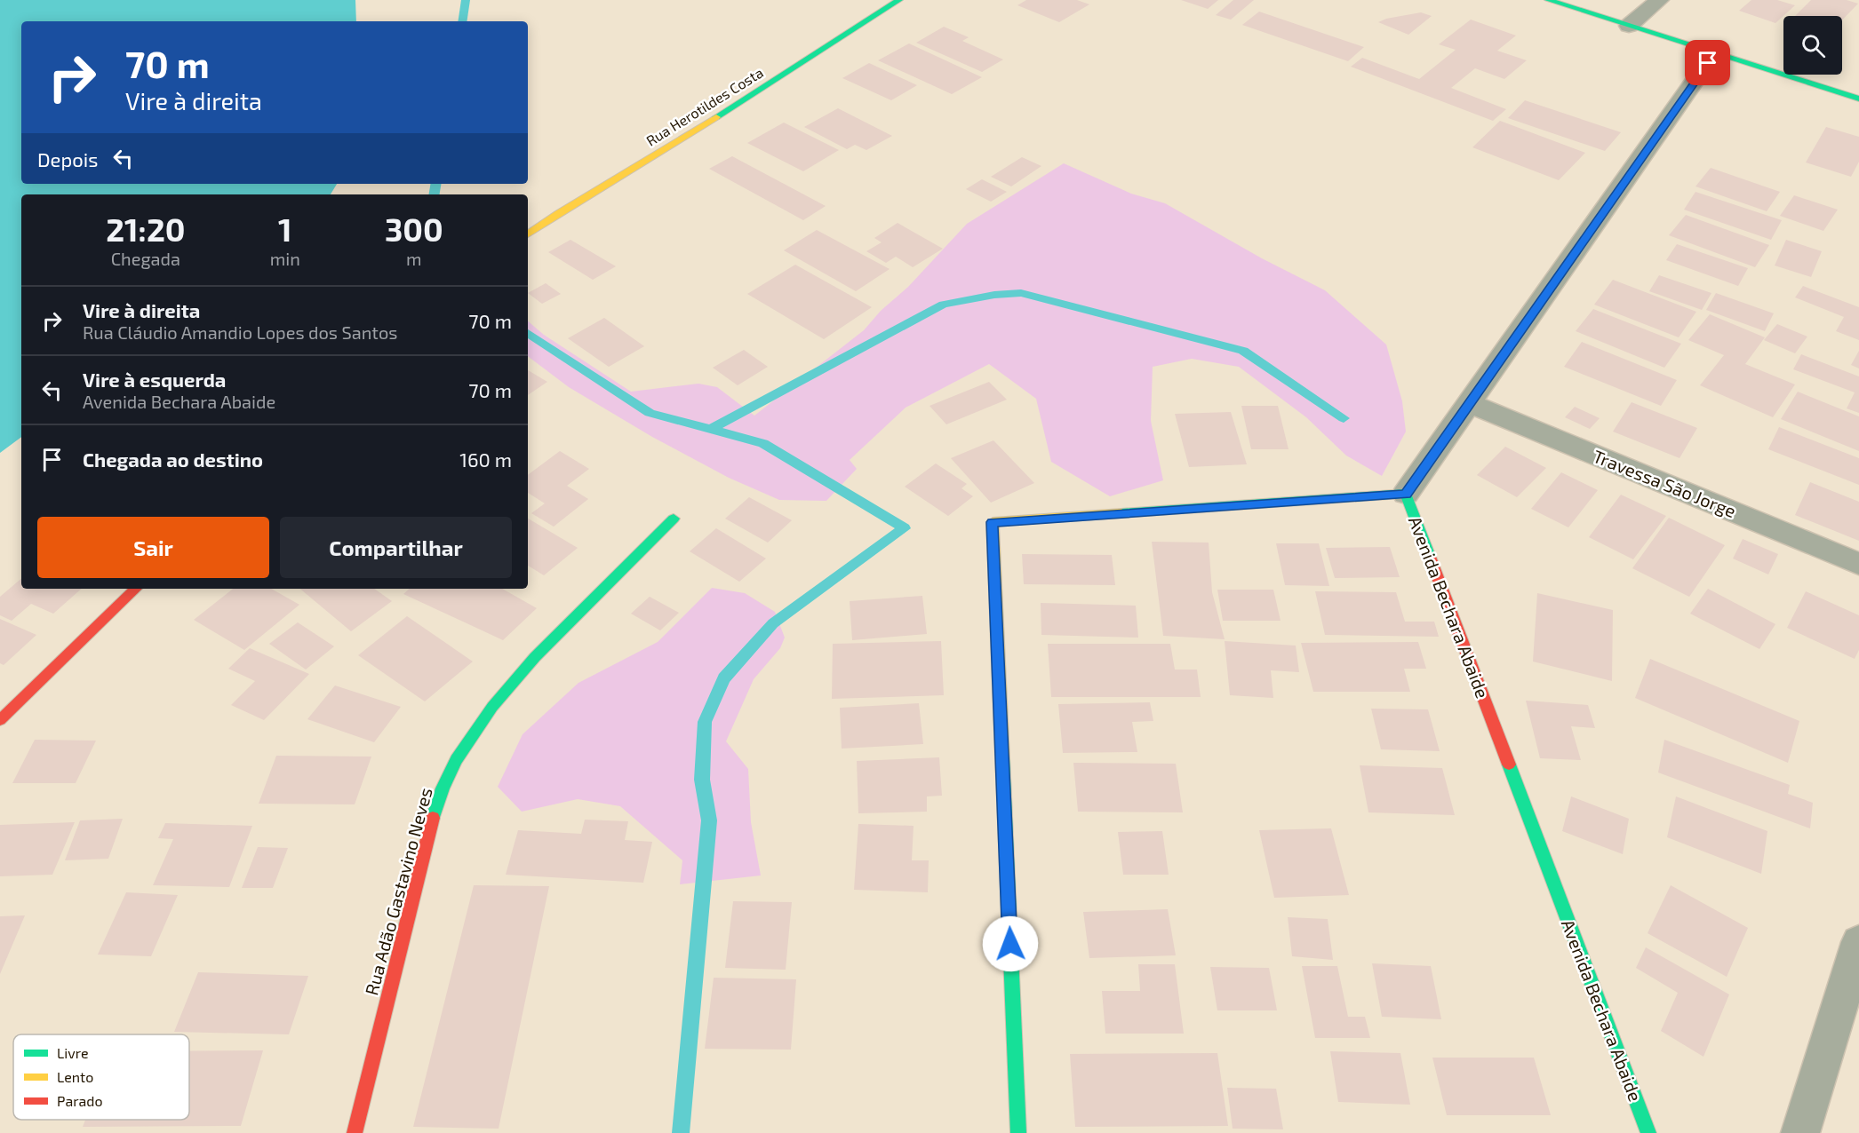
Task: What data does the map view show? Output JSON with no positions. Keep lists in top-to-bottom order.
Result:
{
  "streets": {
    "street": [
      "Rua Herotildes Costa",
      "Travessa São Jorge",
      "Avenida Bechara Abaide",
      "Rua Adão Gastavino Neves"
    ]
  },
  "crossings": [
    ["Travessa São Jorge", "Avenida Bechara Abaide"]
  ],
  "legend": ["Livre", "Lento", "Parado"],
  "page": {
    "turn": ["70 m", "Vire à direita"],
    "then": "Depois",
    "eta": [
      "21:20",
      "Chegada",
      "1",
      "min",
      "300",
      "m"
    ],
    "list": [
      {
        "name": "Vire à direita",
        "note": "Rua Cláudio Amandio Lopes dos Santos",
        "value": "70 m"
      },
      {
        "name": "Vire à esquerda",
        "note": "Avenida Bechara Abaide",
        "value": "70 m"
      },
      {
        "name": "Chegada ao destino",
        "value": "160 m"
      }
    ],
    "buttons": ["Sair", "Compartilhar"]
  }
}
